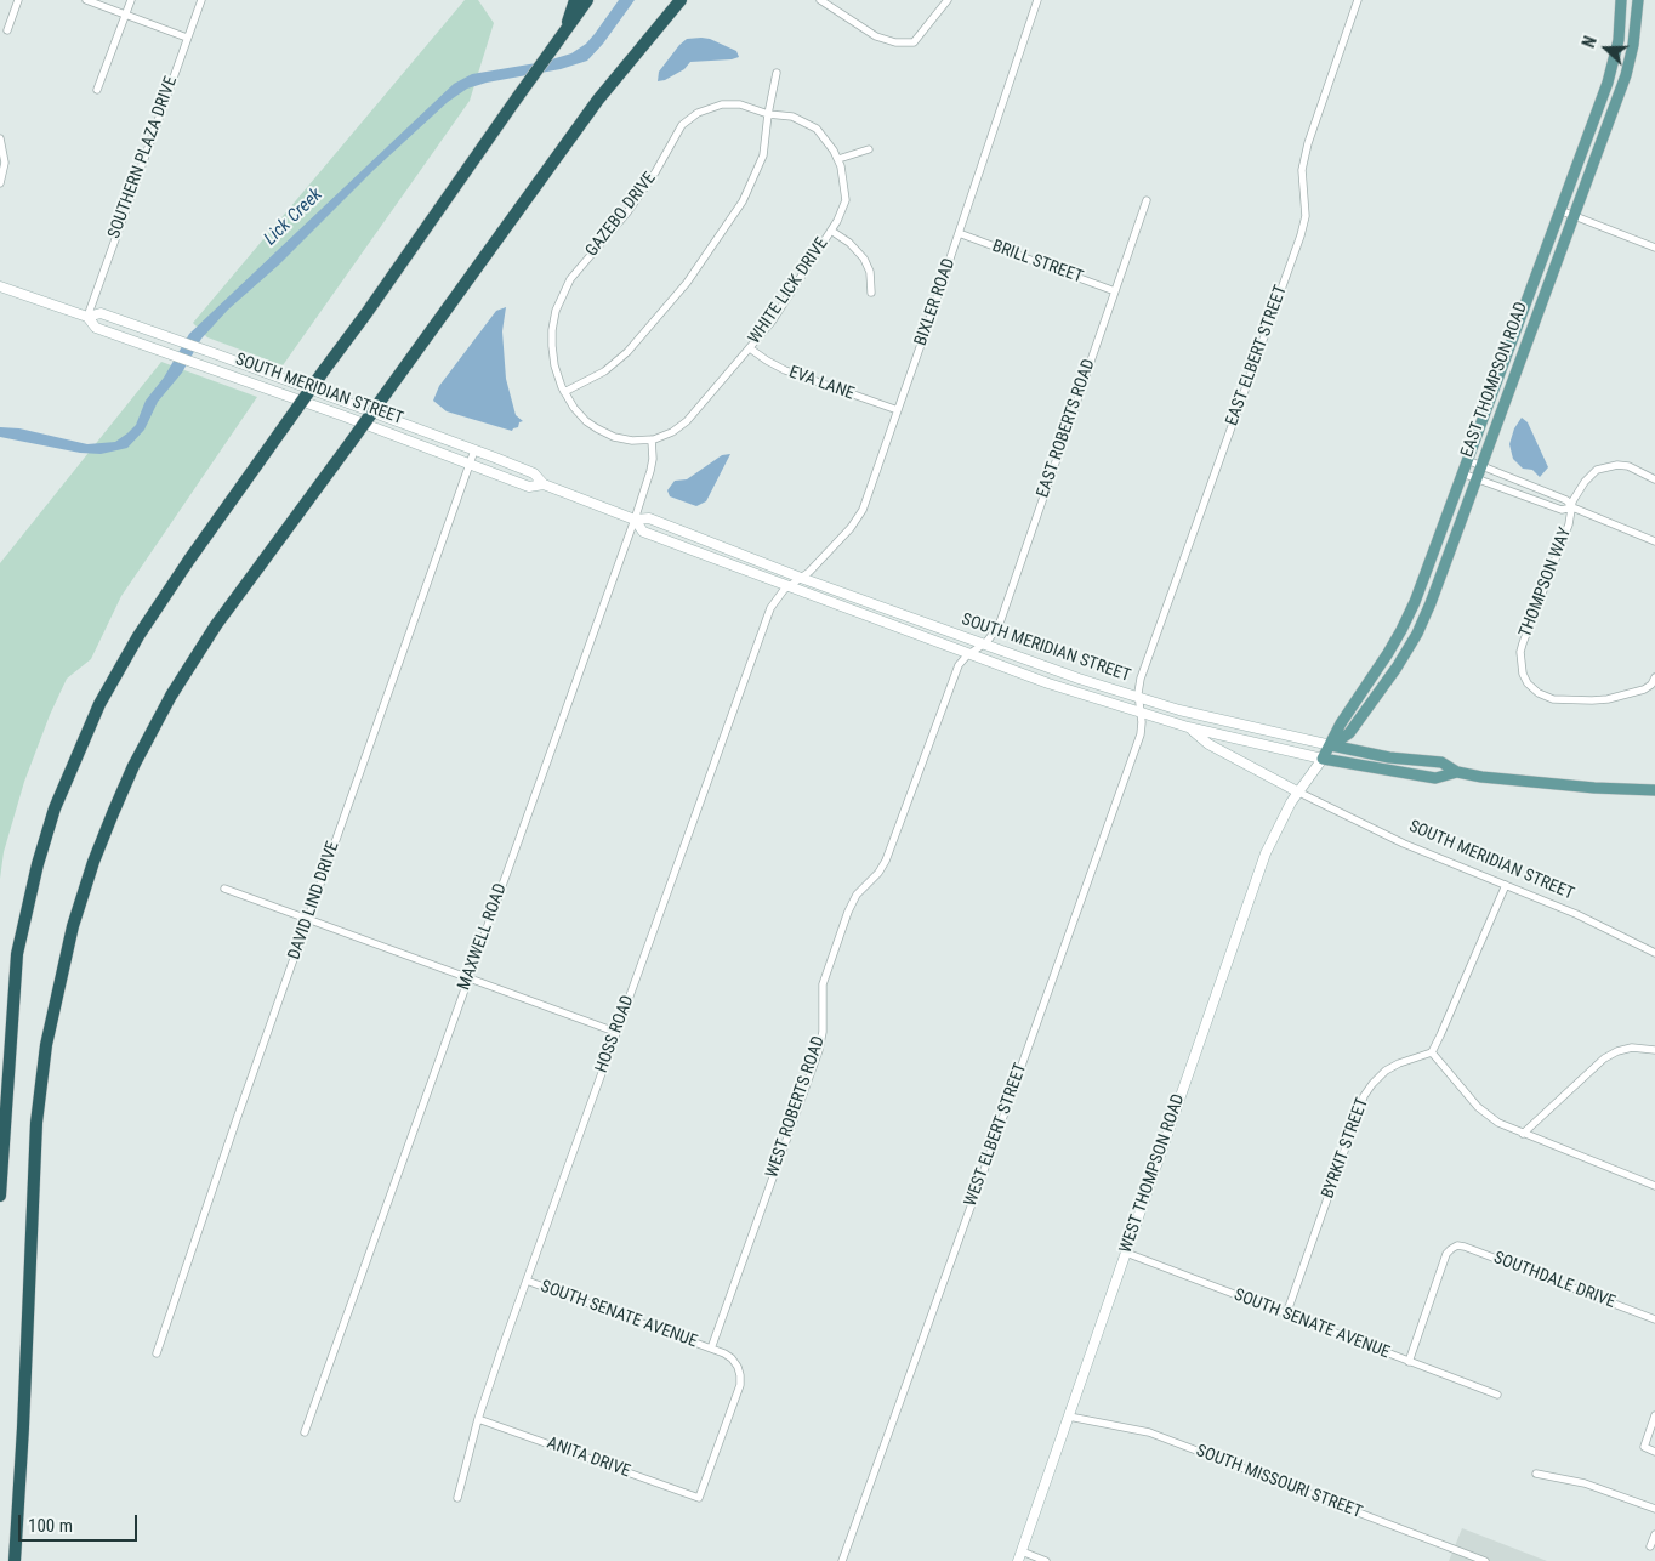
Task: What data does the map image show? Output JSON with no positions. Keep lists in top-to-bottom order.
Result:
{
  "streets": {
    "main road": ["EAST THOMPSON ROAD", "SOUTH MERIDIAN STREET", "WEST THOMPSON ROAD"],
    "street": [
      "SOUTHERN PLAZA DRIVE",
      "GAZEBO DRIVE",
      "BRILL STREET",
      "WHITE LICK DRIVE",
      "BIXLER ROAD",
      "EAST ELBERT STREET",
      "EVA LANE",
      "EAST ROBERTS ROAD",
      "THOMPSON WAY",
      "DAVID LIND DRIVE",
      "MAXWELL ROAD",
      "HOSS ROAD",
      "WEST ROBERTS ROAD",
      "WEST ELBERT STREET",
      "BYRKIT STREET",
      "SOUTHDALE DRIVE",
      "SOUTH SENATE AVENUE",
      "ANITA DRIVE",
      "SOUTH MISSOURI STREET"
    ]
  },
  "crossings": [
    ["SOUTHERN PLAZA DRIVE", "SOUTH MERIDIAN STREET"],
    ["GAZEBO DRIVE", "WHITE LICK DRIVE"],
    ["BRILL STREET", "BIXLER ROAD"],
    ["BRILL STREET", "EAST ROBERTS ROAD"],
    ["WHITE LICK DRIVE", "EVA LANE"],
    ["WHITE LICK DRIVE", "MAXWELL ROAD"],
    ["BIXLER ROAD", "EVA LANE"],
    ["BIXLER ROAD", "SOUTH MERIDIAN STREET"],
    ["BIXLER ROAD", "HOSS ROAD"],
    ["EAST ELBERT STREET", "SOUTH MERIDIAN STREET"],
    ["EAST ELBERT STREET", "WEST ELBERT STREET"],
    ["EAST THOMPSON ROAD", "SOUTH MERIDIAN STREET"],
    ["EAST THOMPSON ROAD", "WEST THOMPSON ROAD"],
    ["SOUTH MERIDIAN STREET", "EAST ROBERTS ROAD"],
    ["SOUTH MERIDIAN STREET", "DAVID LIND DRIVE"],
    ["SOUTH MERIDIAN STREET", "MAXWELL ROAD"],
    ["SOUTH MERIDIAN STREET", "HOSS ROAD"],
    ["SOUTH MERIDIAN STREET", "WEST ROBERTS ROAD"],
    ["SOUTH MERIDIAN STREET", "WEST ELBERT STREET"],
    ["SOUTH MERIDIAN STREET", "WEST THOMPSON ROAD"],
    ["EAST ROBERTS ROAD", "WEST ROBERTS ROAD"],
    ["HOSS ROAD", "SOUTH SENATE AVENUE"],
    ["HOSS ROAD", "ANITA DRIVE"],
    ["WEST ROBERTS ROAD", "SOUTH SENATE AVENUE"],
    ["WEST ROBERTS ROAD", "ANITA DRIVE"],
    ["BYRKIT STREET", "SOUTH SENATE AVENUE"],
    ["WEST THOMPSON ROAD", "SOUTH SENATE AVENUE"],
    ["WEST THOMPSON ROAD", "SOUTH MISSOURI STREET"],
    ["SOUTHDALE DRIVE", "SOUTH SENATE AVENUE"],
    ["SOUTH SENATE AVENUE", "ANITA DRIVE"]
  ],
  "water": ["Lick Creek"],
  "scale_bar": "100 m",
  "north": "left"
}
